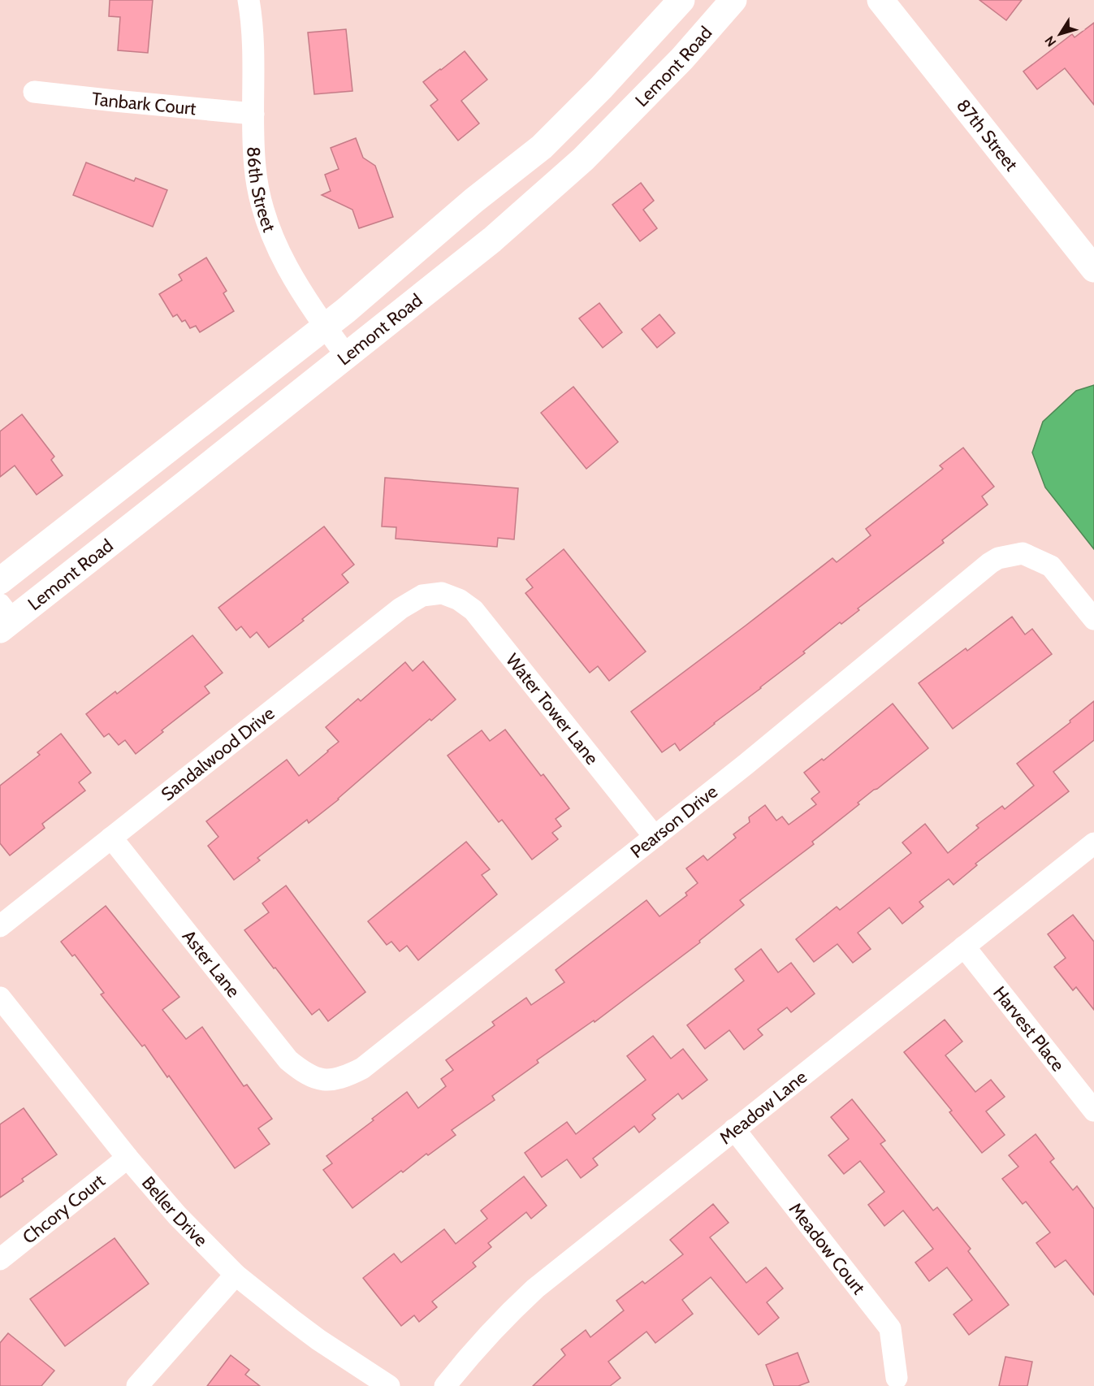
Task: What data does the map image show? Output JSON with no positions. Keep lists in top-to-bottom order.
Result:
{
  "streets": {
    "main road": ["Lemont Road", "87th Street"],
    "street": [
      "Tanbark Court",
      "86th Street",
      "Water Tower Lane",
      "Sandalwood Drive",
      "Pearson Drive",
      "Aster Lane",
      "Harvest Place",
      "Meadow Lane",
      "Chcory Court",
      "Beller Drive",
      "Meadow Court"
    ]
  },
  "crossings": [
    ["Lemont Road", "86th Street"],
    ["Tanbark Court", "86th Street"],
    ["Water Tower Lane", "Sandalwood Drive"],
    ["Water Tower Lane", "Pearson Drive"],
    ["Sandalwood Drive", "Aster Lane"],
    ["Pearson Drive", "Aster Lane"],
    ["Harvest Place", "Meadow Lane"],
    ["Meadow Lane", "Meadow Court"],
    ["Chcory Court", "Beller Drive"]
  ],
  "north": "bottom left"
}
